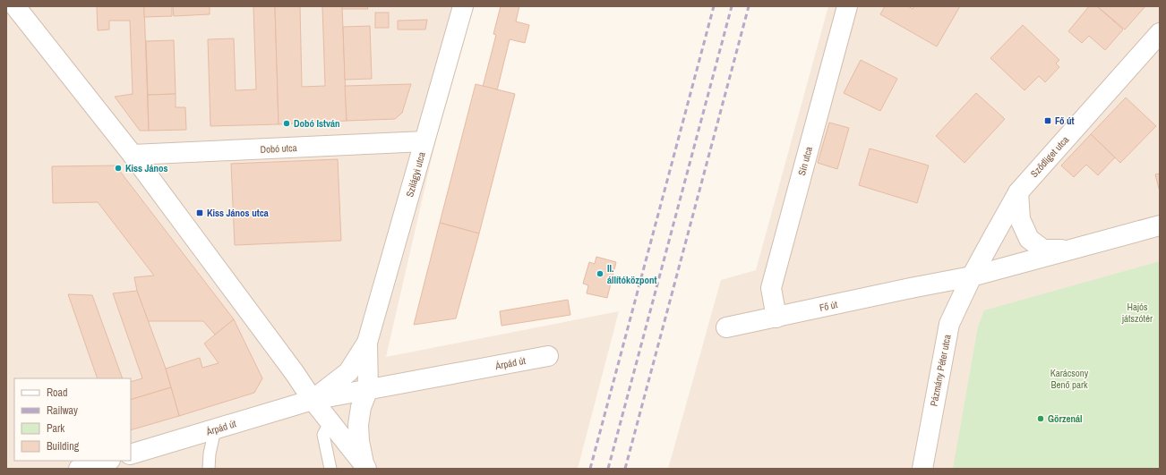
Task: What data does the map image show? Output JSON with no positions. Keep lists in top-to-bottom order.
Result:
{
  "streets": {
    "street": [
      "Dobó utca",
      "Sződliget utca",
      "Sín utca",
      "Szilágyi utca",
      "Fő út",
      "Árpád út",
      "Pázmány Péter utca"
    ]
  },
  "crossings": [
    ["Dobó utca", "Szilágyi utca"],
    ["Sződliget utca", "Fő út"],
    ["Sződliget utca", "Pázmány Péter utca"],
    ["Sín utca", "Fő út"],
    ["Szilágyi utca", "Árpád út"],
    ["Fő út", "Pázmány Péter utca"]
  ],
  "parks": ["Hajós játszótér", "Karácsony Benő park"],
  "places": {
    "transit": ["Fő út", "Kiss János utca"],
    "other": [
      "Dobó István",
      "Kiss János",
      "II. állítóközpont",
      "Görzenál"
    ]
  },
  "legend": [
    "Road",
    "Railway",
    "Park",
    "Building"
  ]
}
